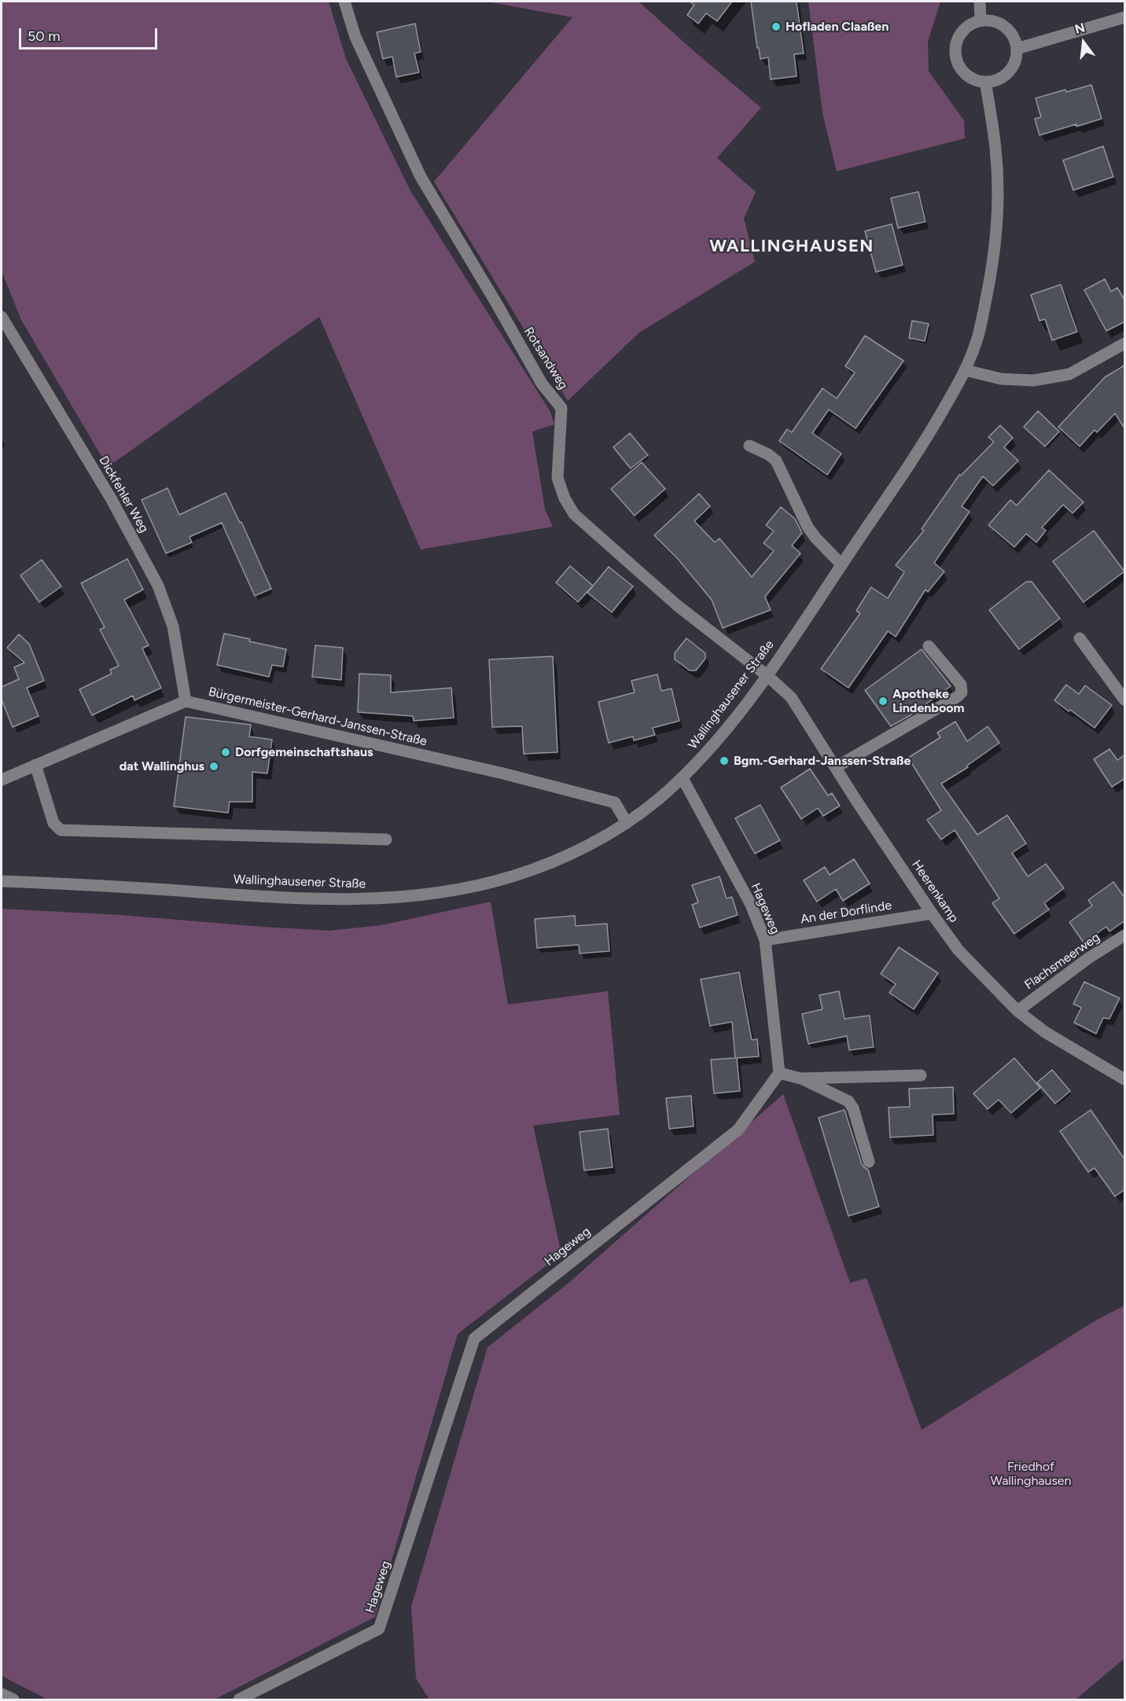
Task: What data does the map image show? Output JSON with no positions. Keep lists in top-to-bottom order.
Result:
{
  "streets": {
    "street": [
      "Rotsandweg",
      "Dickfehler Weg",
      "Wallinghausener Straße",
      "Bürgermeister-Gerhard-Janssen-Straße",
      "Heerenkamp",
      "Hageweg",
      "An der Dorflinde",
      "Flachsmeerweg"
    ]
  },
  "crossings": [
    ["Rotsandweg", "Wallinghausener Straße"],
    ["Rotsandweg", "Heerenkamp"],
    ["Dickfehler Weg", "Bürgermeister-Gerhard-Janssen-Straße"],
    ["Wallinghausener Straße", "Bürgermeister-Gerhard-Janssen-Straße"],
    ["Wallinghausener Straße", "Heerenkamp"],
    ["Wallinghausener Straße", "Hageweg"],
    ["Heerenkamp", "An der Dorflinde"],
    ["Heerenkamp", "Flachsmeerweg"],
    ["Hageweg", "An der Dorflinde"]
  ],
  "districts": ["WALLINGHAUSEN"],
  "parks": ["Friedhof Wallinghausen"],
  "places": [
    "Hofladen Claaßen",
    "Apotheke Lindenboom",
    "Dorfgemeinschaftshaus",
    "Bgm.-Gerhard-Janssen-Straße",
    "dat Wallinghus"
  ],
  "scale_bar": "50 m",
  "north": "top"
}
